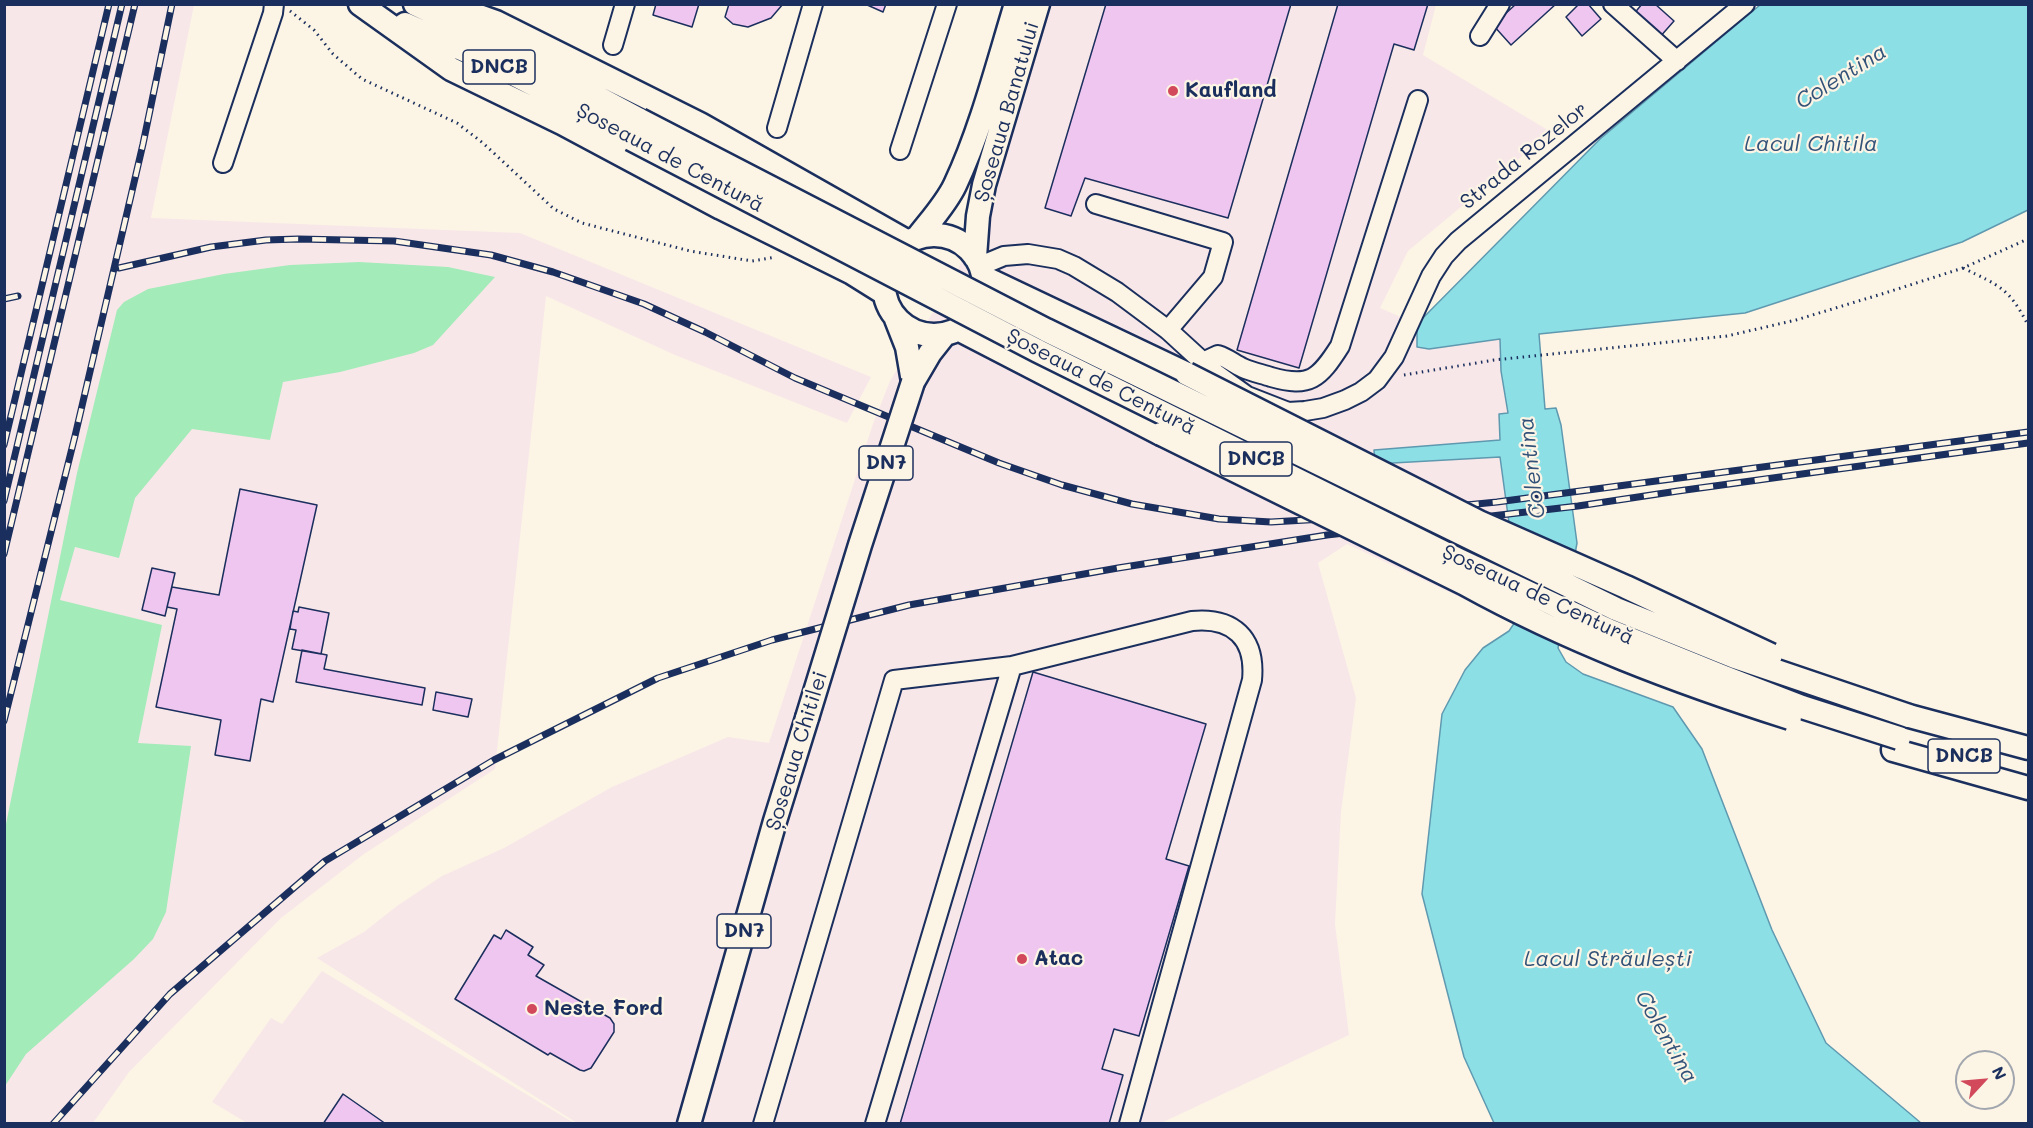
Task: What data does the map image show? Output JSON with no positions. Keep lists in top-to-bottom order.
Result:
{
  "streets": {
    "main road": [
      "DNCB",
      "Șoseaua Banatului",
      "Șoseaua de Centură",
      "DN7",
      "Șoseaua Chitilei"
    ],
    "street": ["Strada Rozelor"]
  },
  "crossings": [
    ["Șoseaua Banatului", "DN7"],
    ["Șoseaua Banatului", "Șoseaua Chitilei"],
    ["DN7", "Șoseaua Chitilei"]
  ],
  "water": ["Colentina", "Lacul Chitila", "Lacul Străulești"],
  "places": ["Kaufland", "Atac", "Neste Ford"],
  "north": "top right"
}
